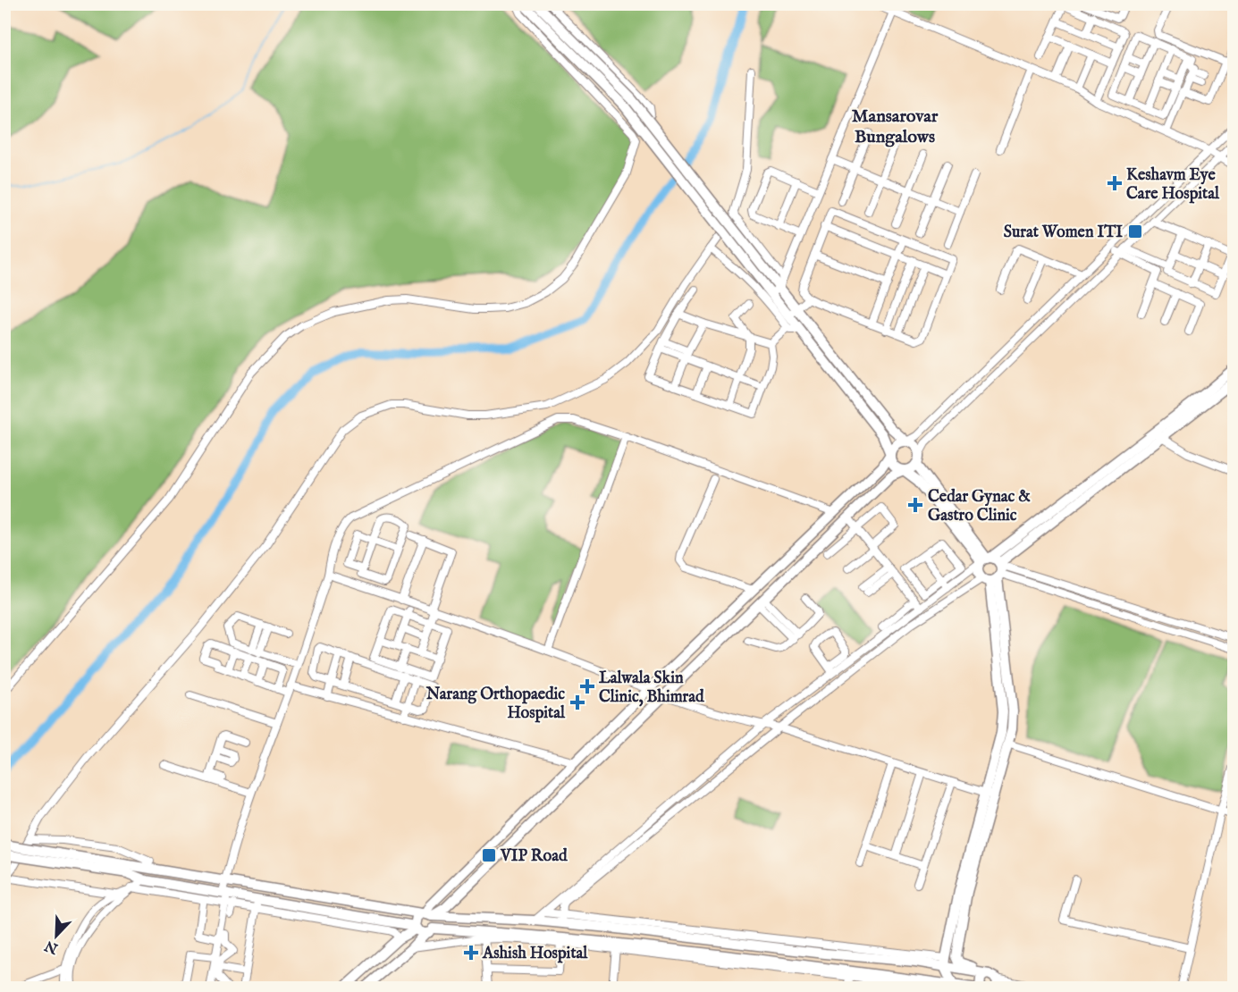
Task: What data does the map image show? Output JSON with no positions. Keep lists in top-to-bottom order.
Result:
{
  "districts": ["Mansarovar Bungalows"],
  "places": {
    "health": [
      "Keshavm Eye Care Hospital",
      "Cedar Gynac & Gastro Clinic",
      "Lalwala Skin Clinic, Bhimrad",
      "Narang Orthopaedic Hospital",
      "Ashish Hospital"
    ],
    "transit": ["Surat Women ITI", "VIP Road"]
  },
  "north": "bottom left"
}
